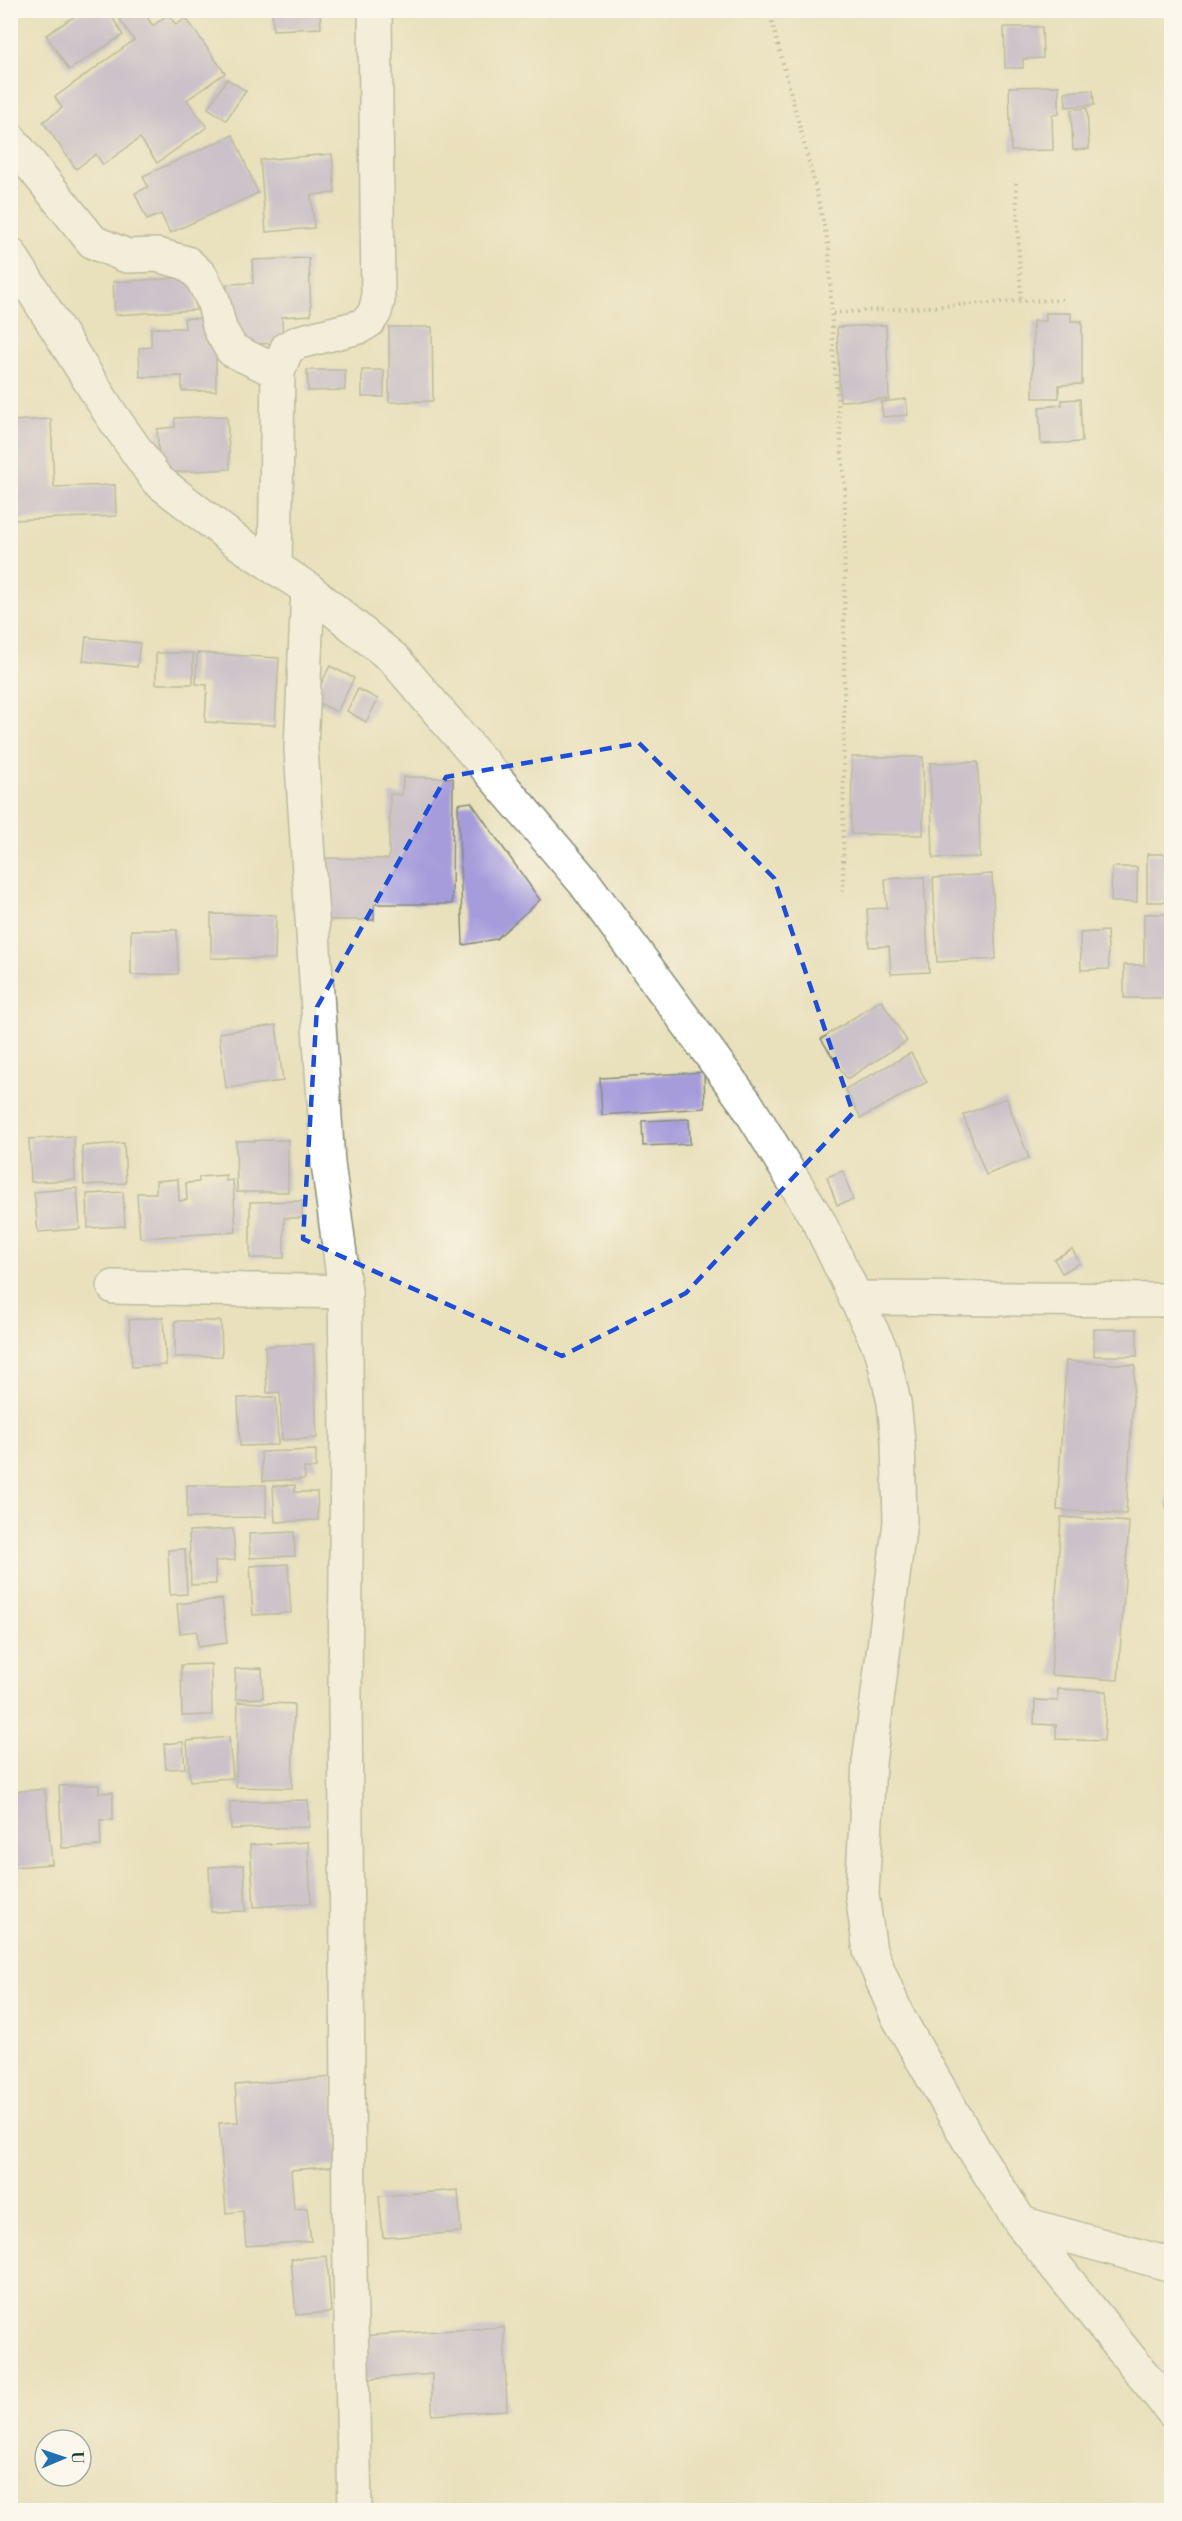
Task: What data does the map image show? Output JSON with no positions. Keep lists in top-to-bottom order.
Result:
{
  "north": "right"
}
